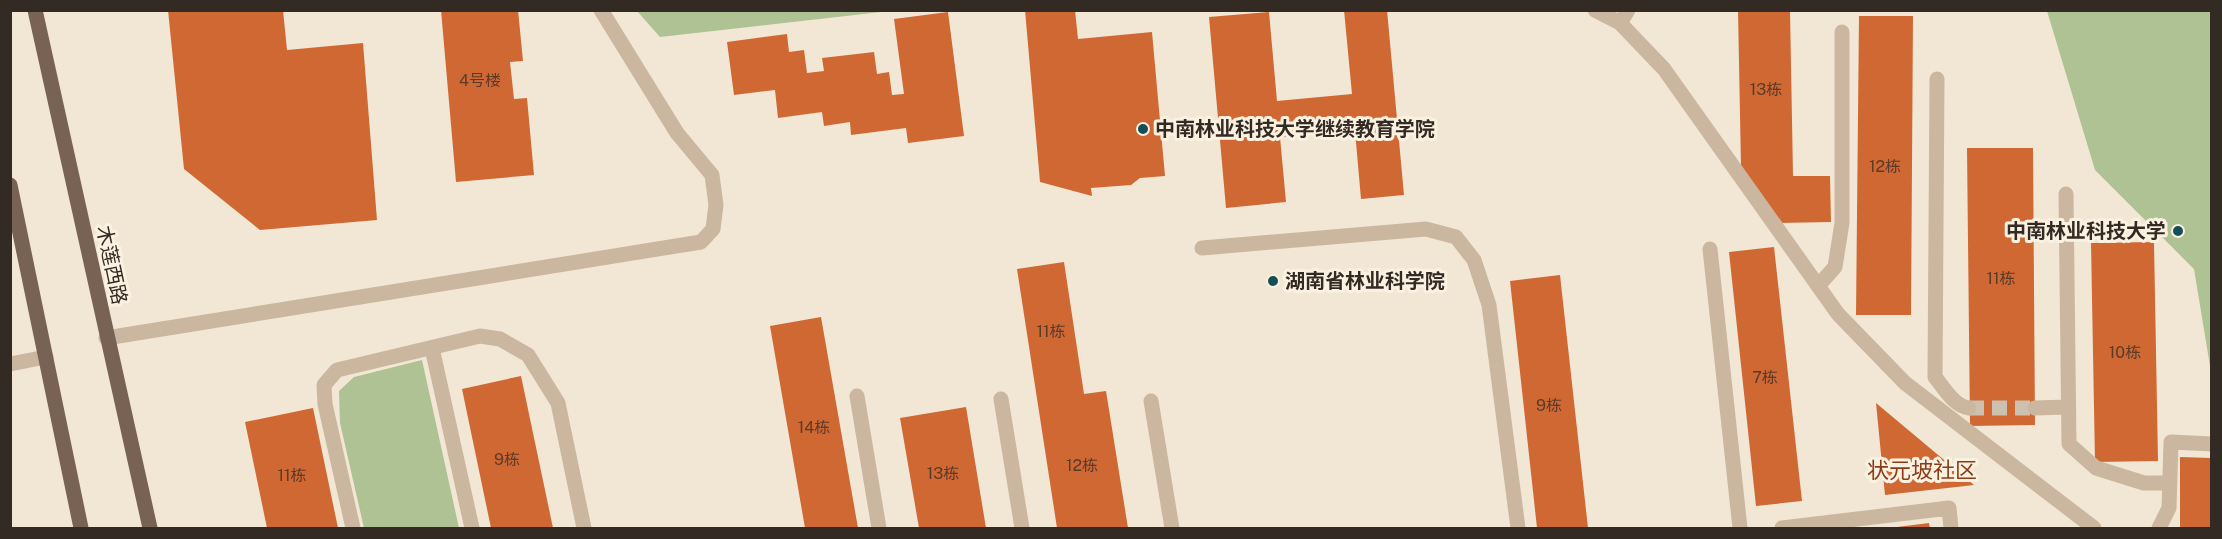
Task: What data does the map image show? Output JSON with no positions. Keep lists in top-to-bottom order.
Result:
{
  "streets": {
    "main road": ["木莲西路"]
  },
  "districts": ["状元坡社区"],
  "places": ["中南林业科技大学继续教育学院", "中南林业科技大学", "湖南省林业科学院"],
  "house_numbers": [
    "4号楼",
    "13栋",
    "12栋",
    "11栋",
    "11栋",
    "10栋",
    "7栋",
    "9栋",
    "14栋",
    "9栋",
    "12栋",
    "13栋",
    "11栋"
  ]
}
